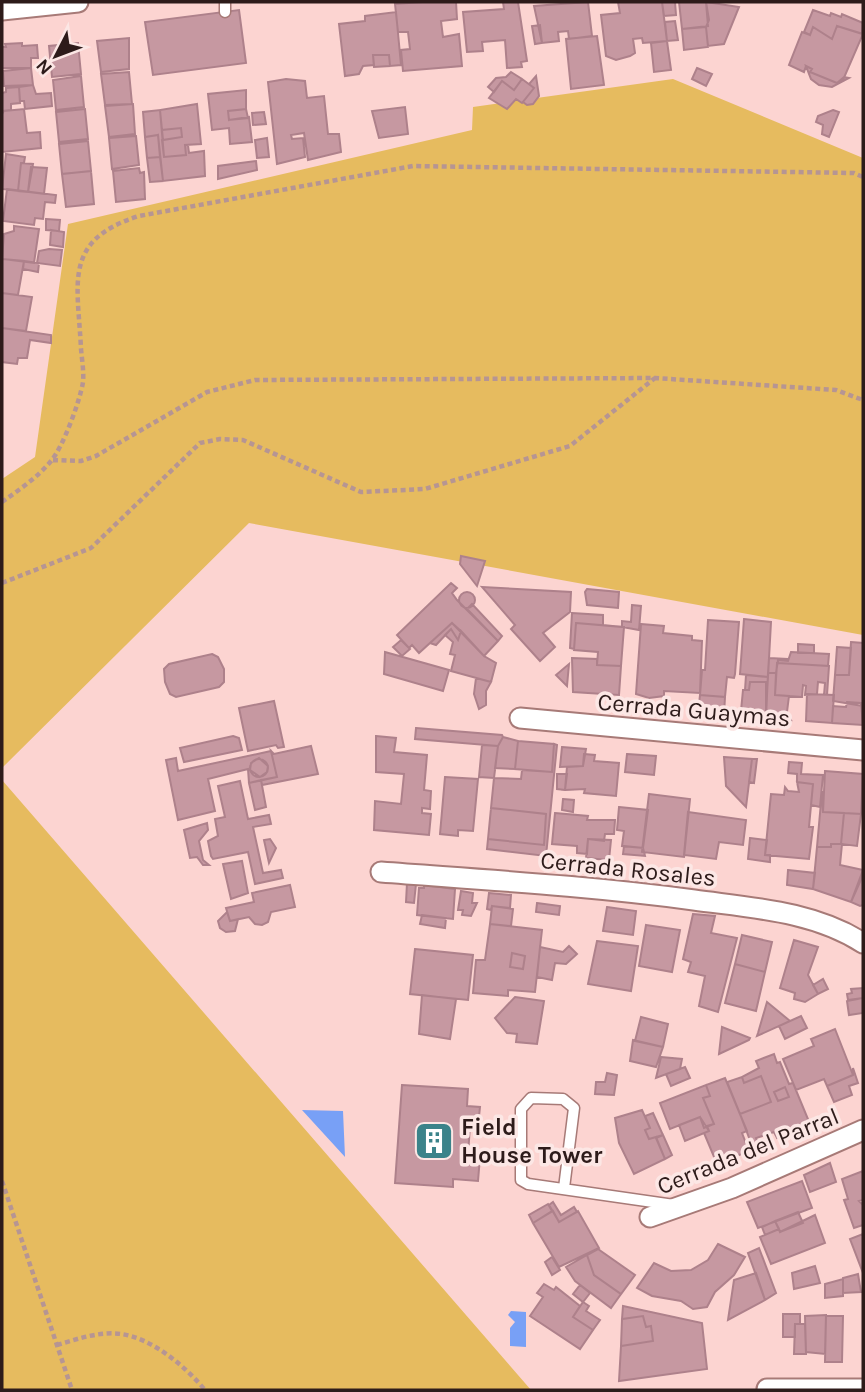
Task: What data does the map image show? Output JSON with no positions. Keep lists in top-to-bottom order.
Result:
{
  "streets": {
    "street": ["Cerrada Guaymas", "Cerrada Rosales", "Cerrada del Parral"]
  },
  "places": {
    "building": ["Field House Tower"]
  },
  "north": "bottom left"
}
